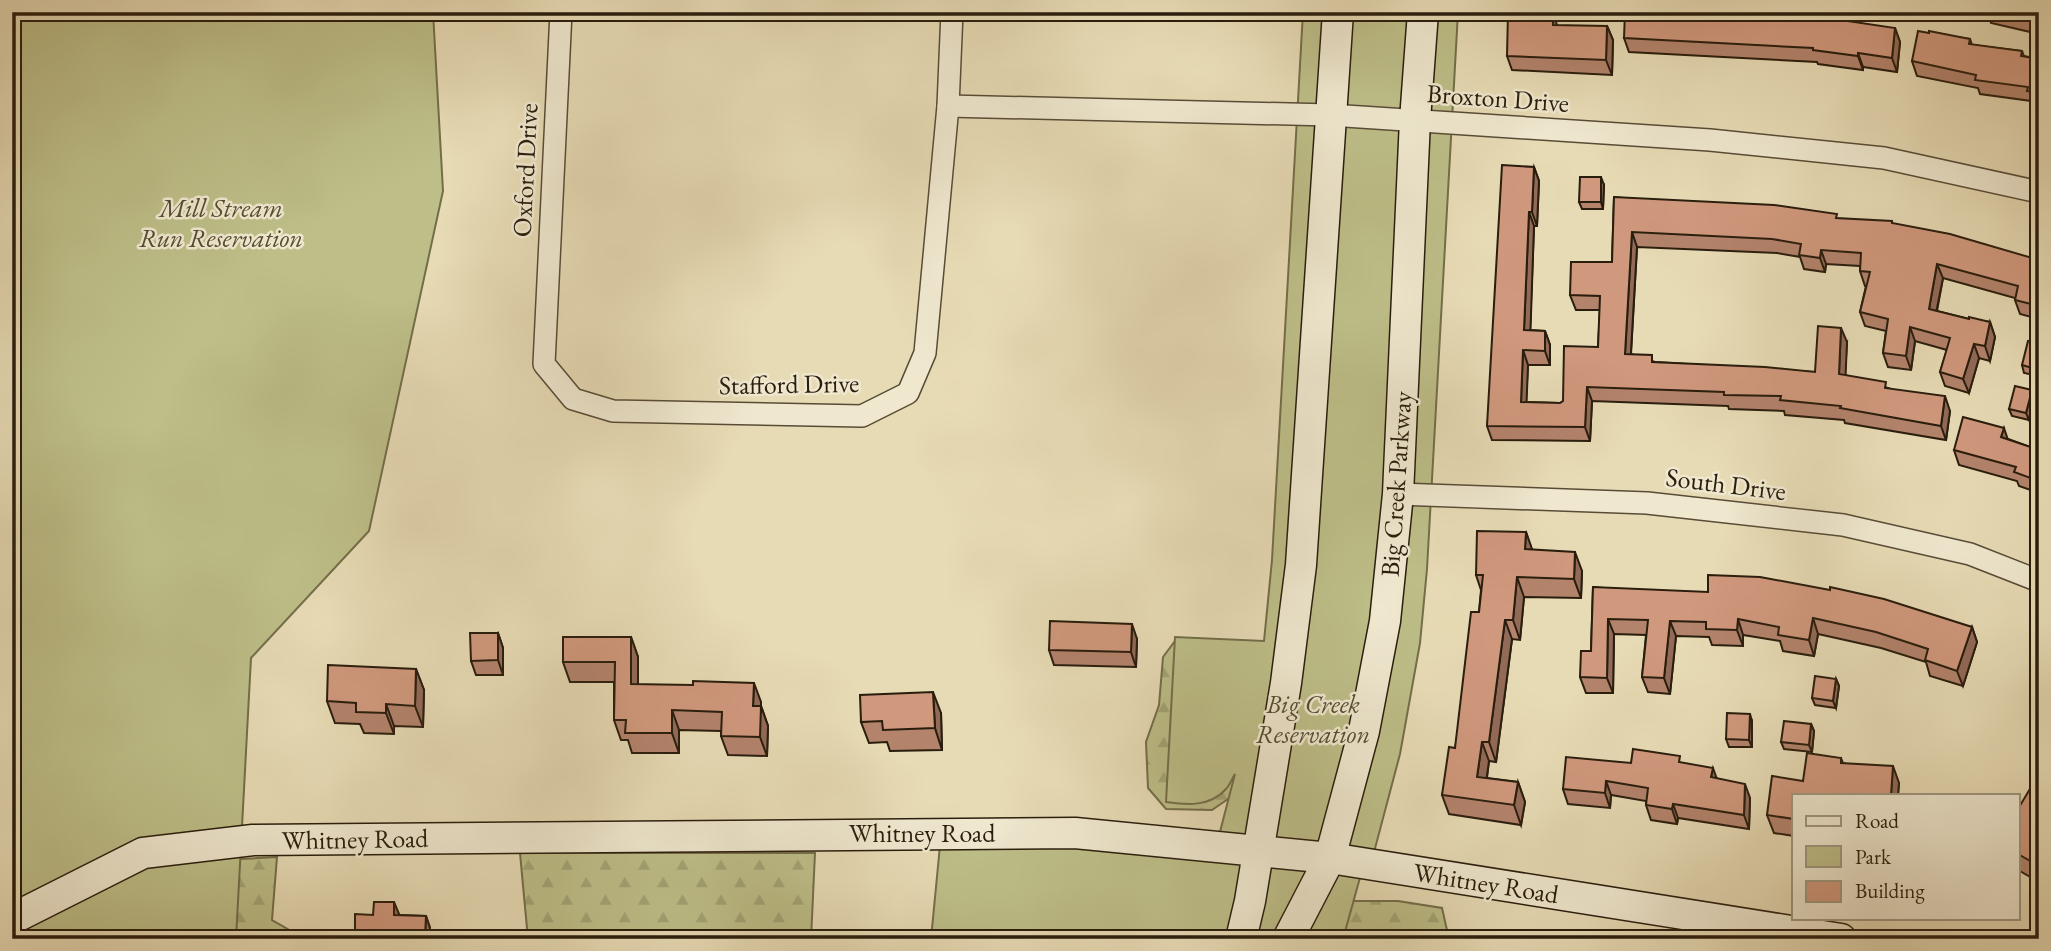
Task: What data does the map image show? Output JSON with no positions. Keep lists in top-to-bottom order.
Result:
{
  "streets": {
    "street": [
      "Broxton Drive",
      "Oxford Drive",
      "Stafford Drive",
      "Big Creek Parkway",
      "South Drive",
      "Whitney Road"
    ]
  },
  "crossings": [
    ["Broxton Drive", "Stafford Drive"],
    ["Broxton Drive", "Big Creek Parkway"],
    ["Oxford Drive", "Stafford Drive"],
    ["Big Creek Parkway", "South Drive"],
    ["Big Creek Parkway", "Whitney Road"]
  ],
  "parks": ["Mill Stream Run Reservation", "Big Creek Reservation"],
  "legend": ["Road", "Park", "Building"]
}
